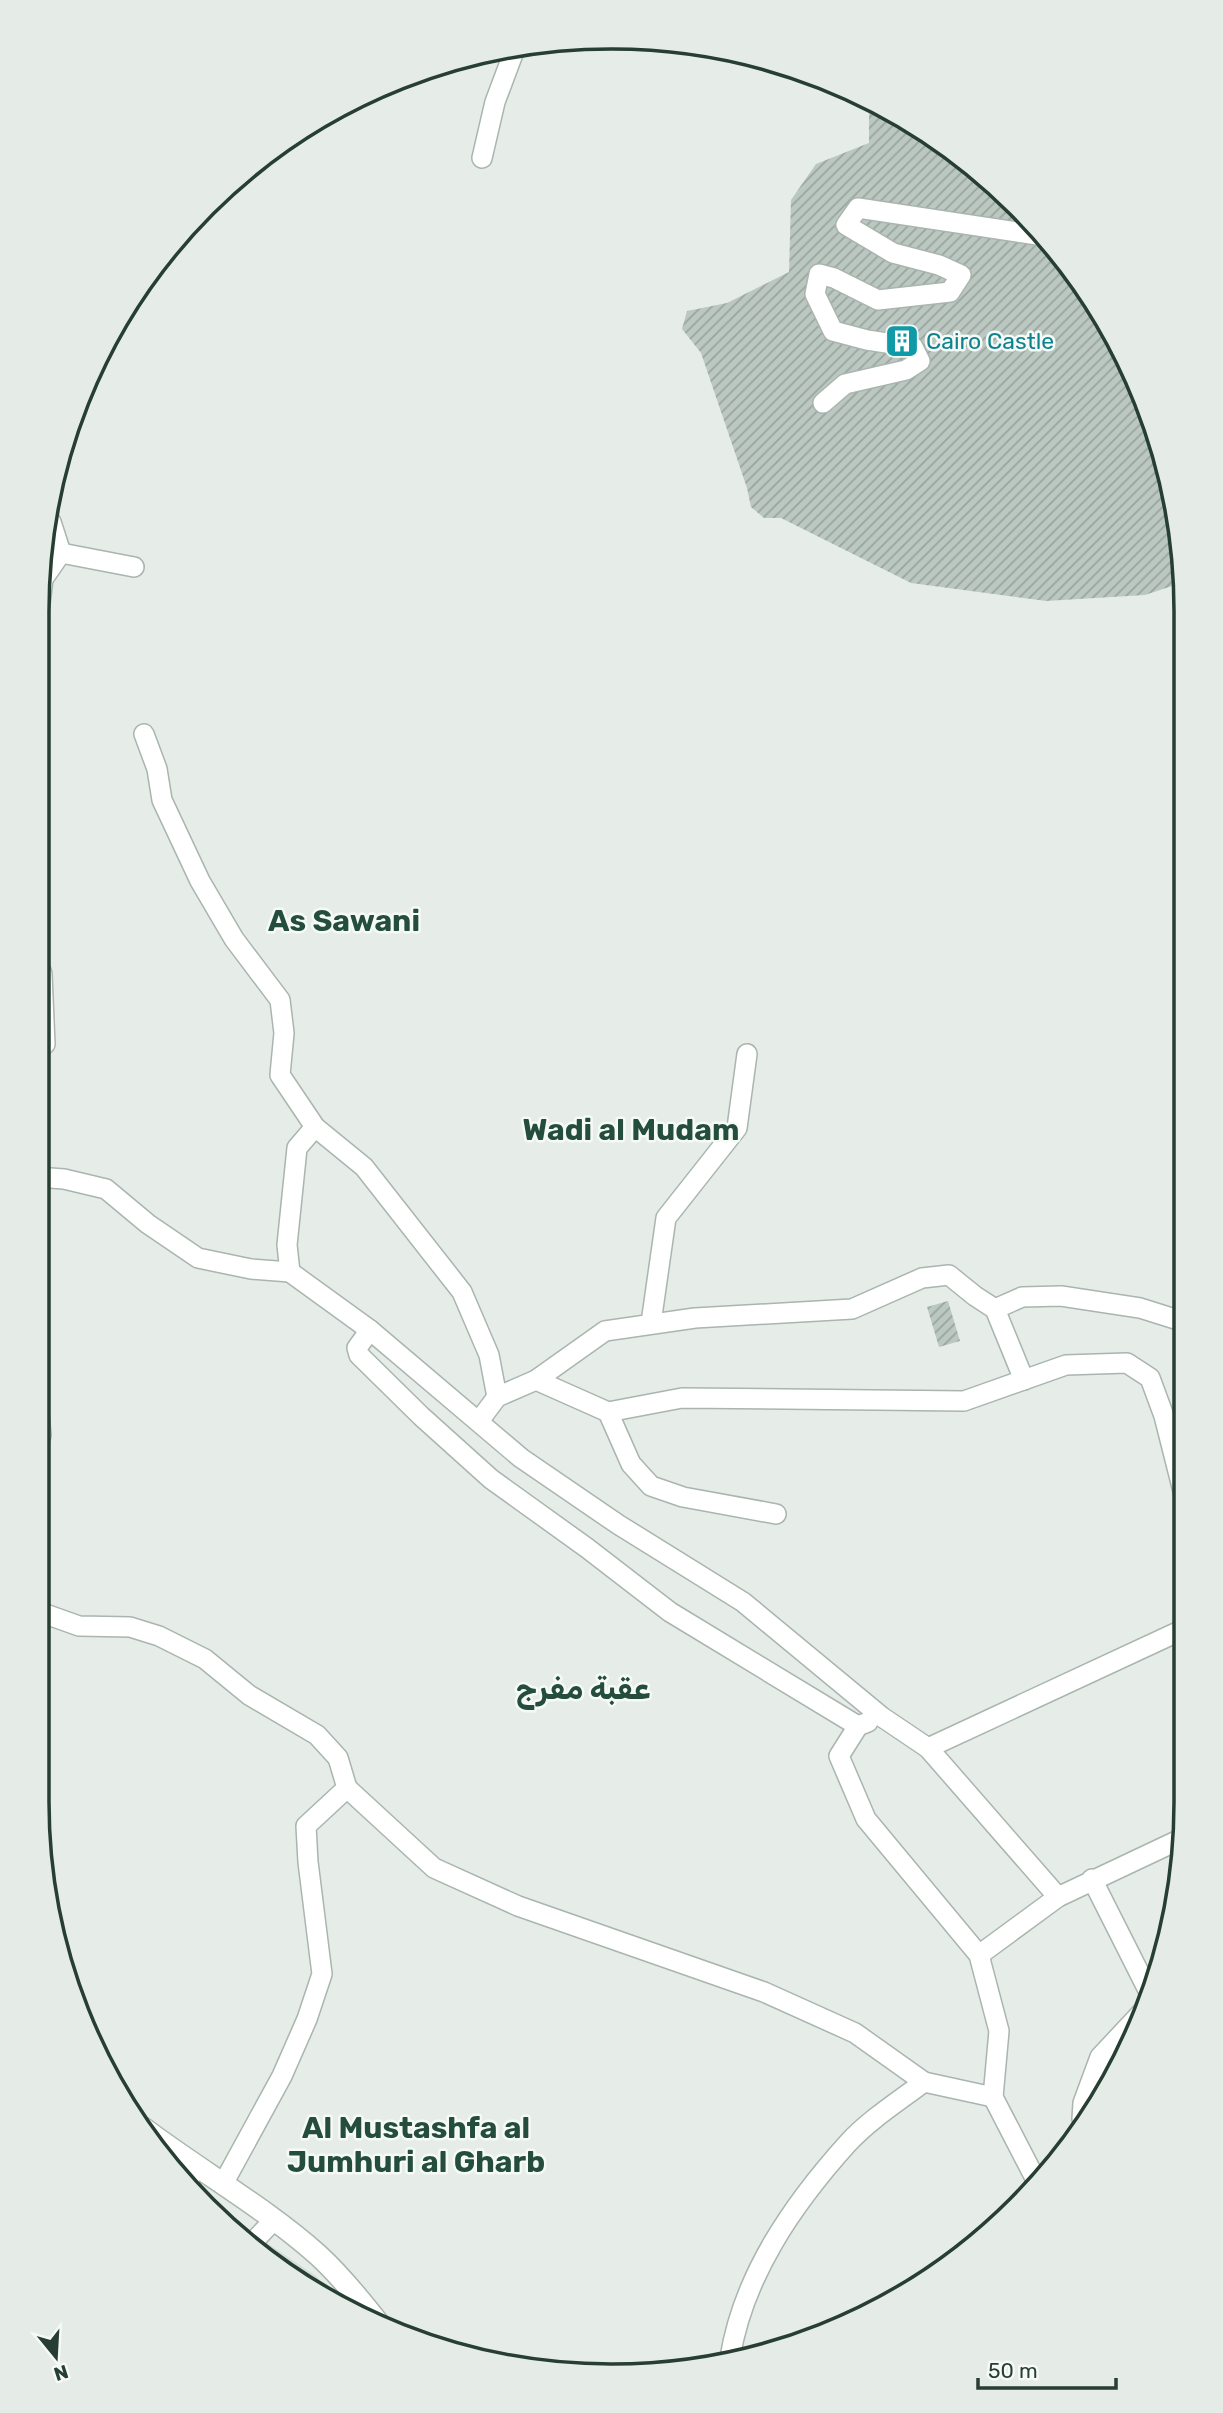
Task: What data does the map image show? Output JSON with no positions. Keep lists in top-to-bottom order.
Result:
{
  "districts": [
    "As Sawani",
    "Wadi al Mudam",
    "عقبة مفرج",
    "Al Mustashfa al Jumhuri al Gharb"
  ],
  "places": {
    "building": ["Cairo Castle"]
  },
  "scale_bar": "50 m",
  "north": "bottom"
}
